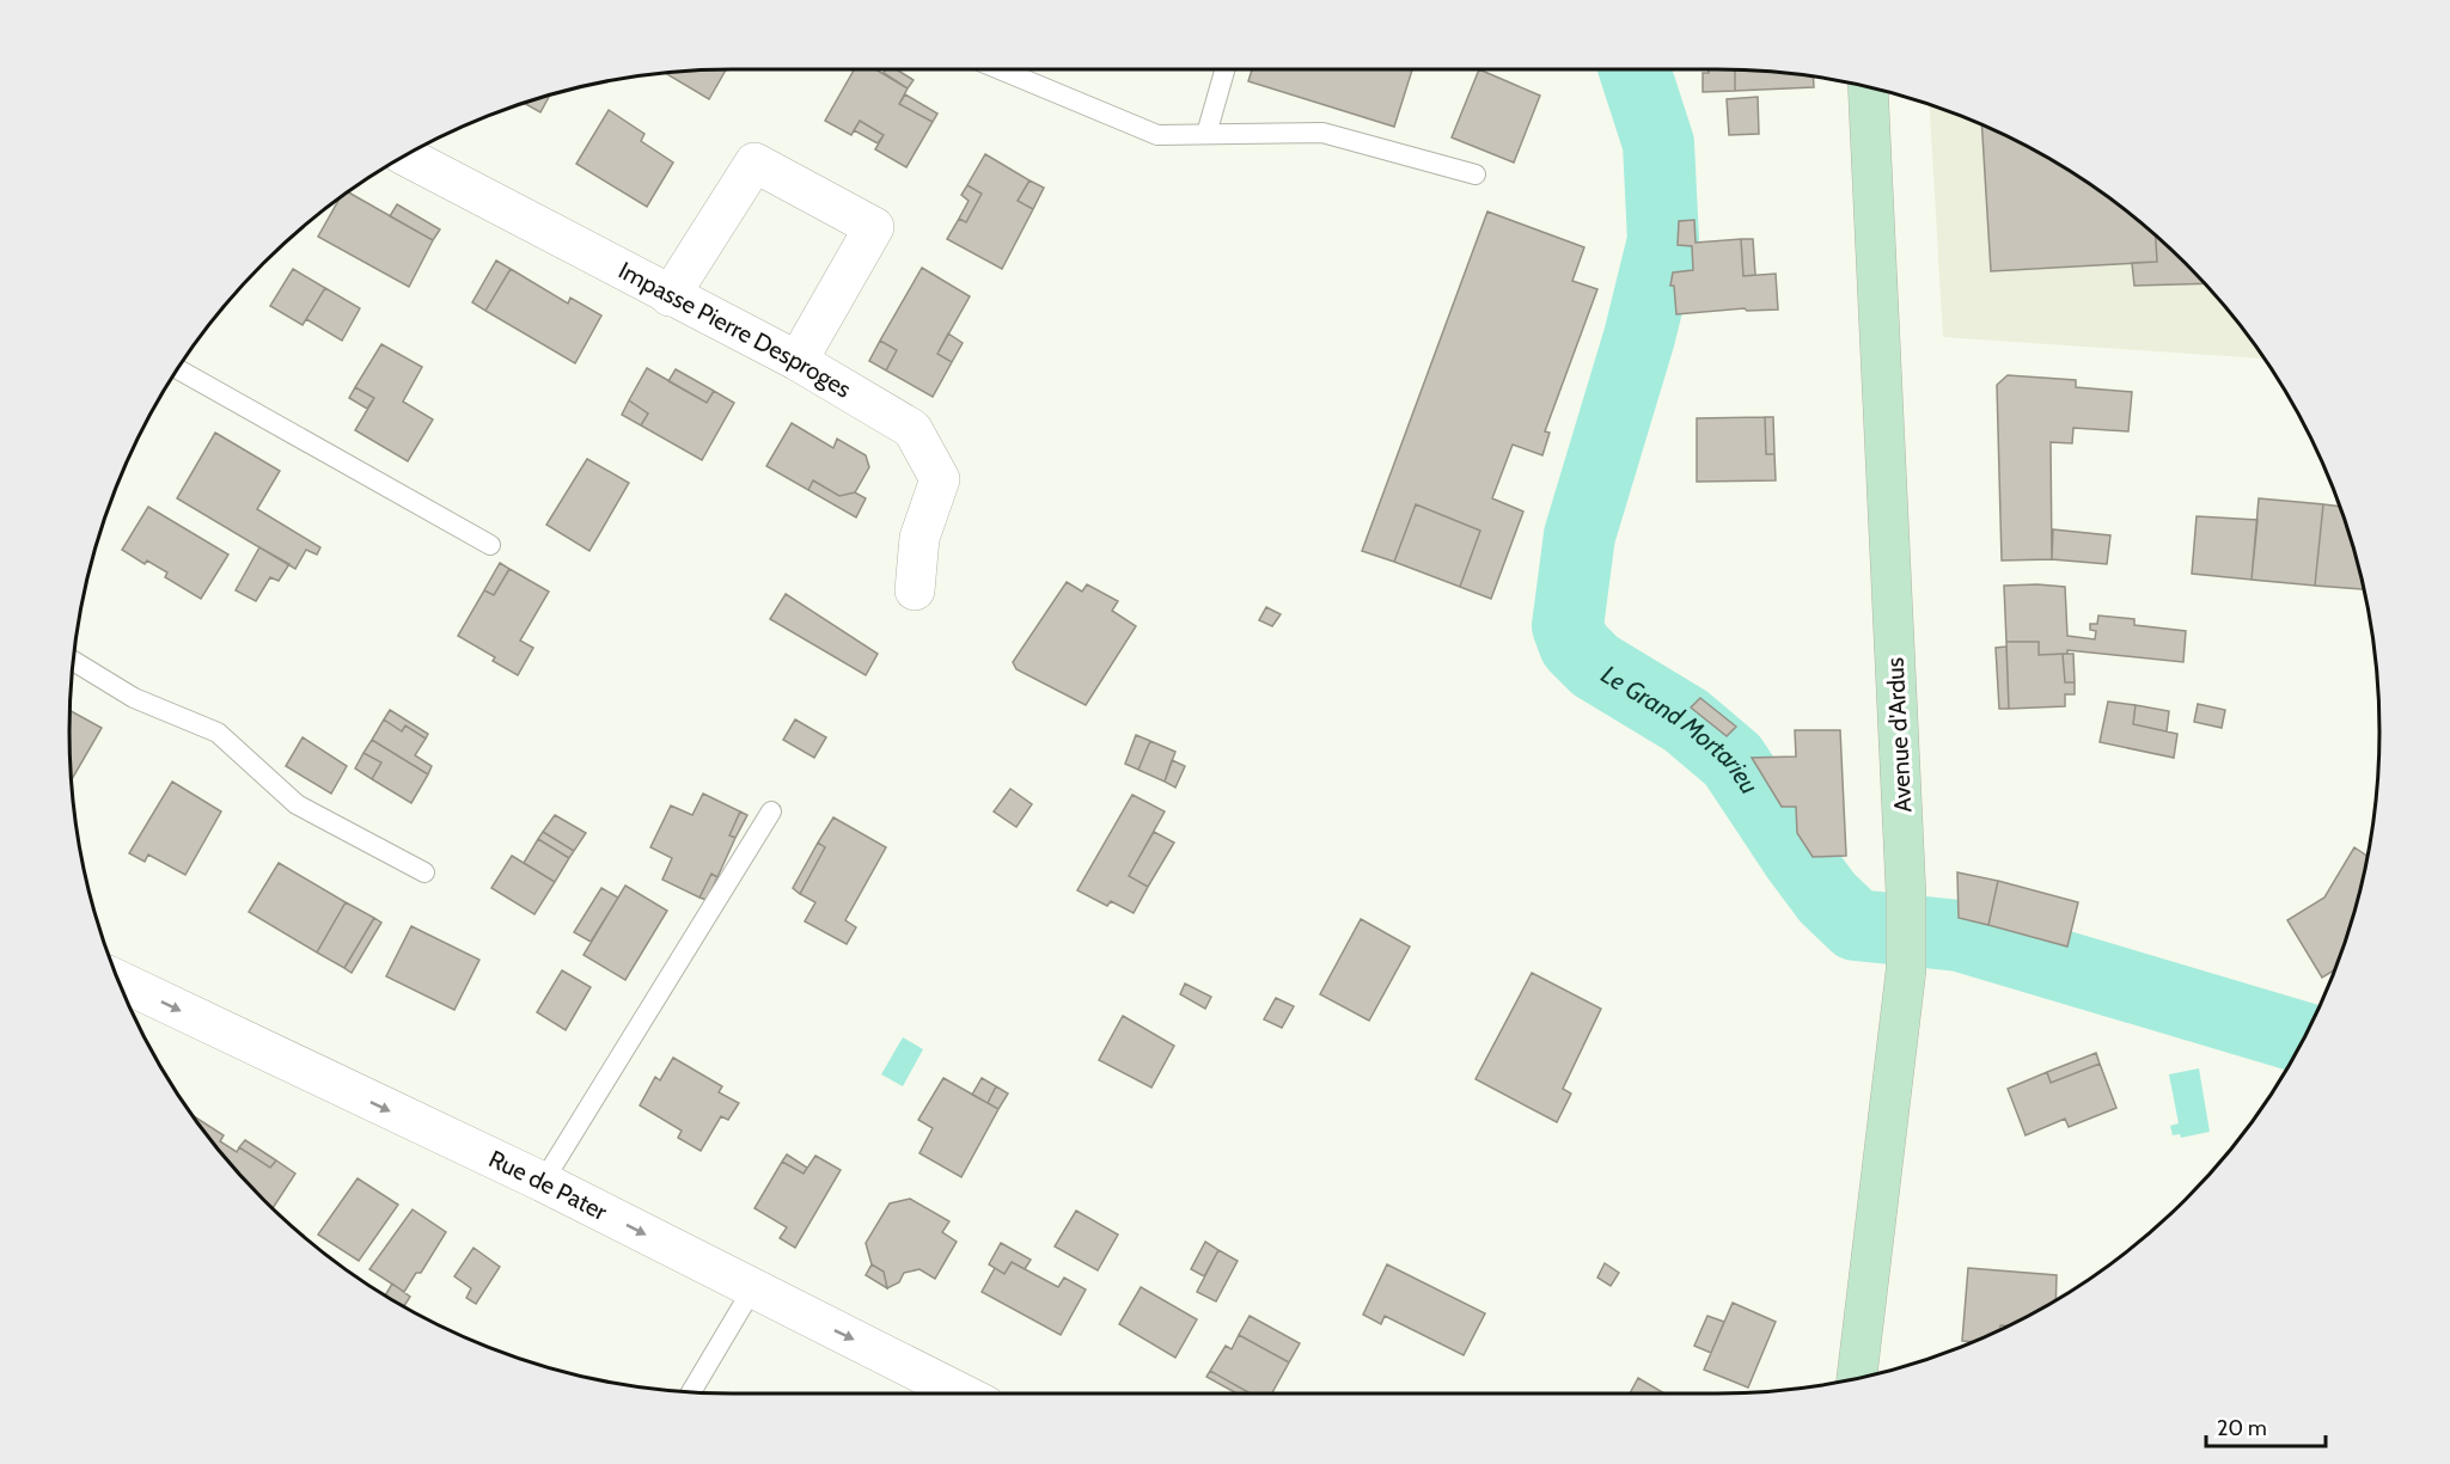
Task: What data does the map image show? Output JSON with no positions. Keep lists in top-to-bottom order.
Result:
{
  "streets": {
    "main road": ["Avenue d'Ardus"],
    "street": ["Impasse Pierre Desproges", "Rue de Pater"]
  },
  "one_way": ["Rue de Pater"],
  "water": ["Le Grand Mortarieu"],
  "scale_bar": "20 m"
}
